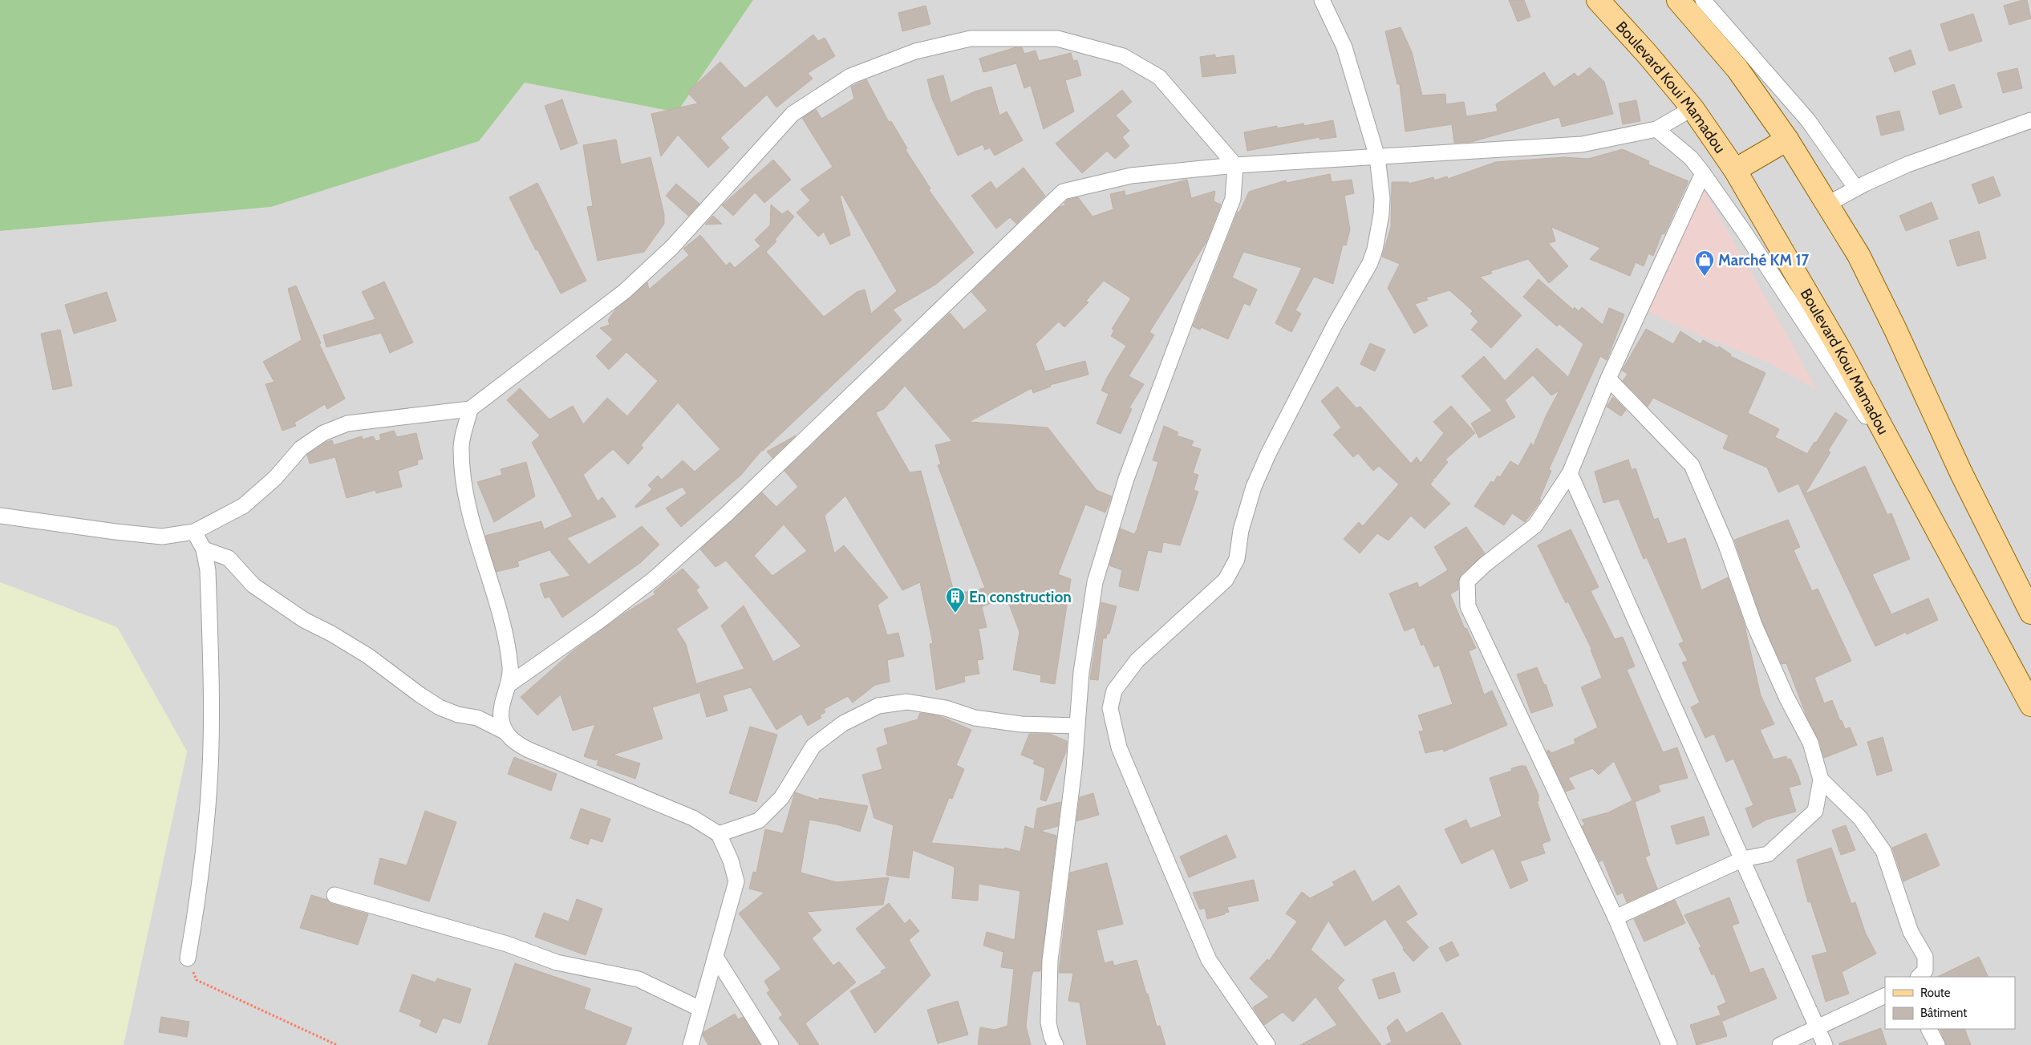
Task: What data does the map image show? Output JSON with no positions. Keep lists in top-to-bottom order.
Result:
{
  "streets": {
    "main road": ["Boulevard Koui Mamadou"]
  },
  "places": {
    "shop": ["Marché KM 17"],
    "building": ["En construction"]
  },
  "legend": ["Route", "Bâtiment"]
}
